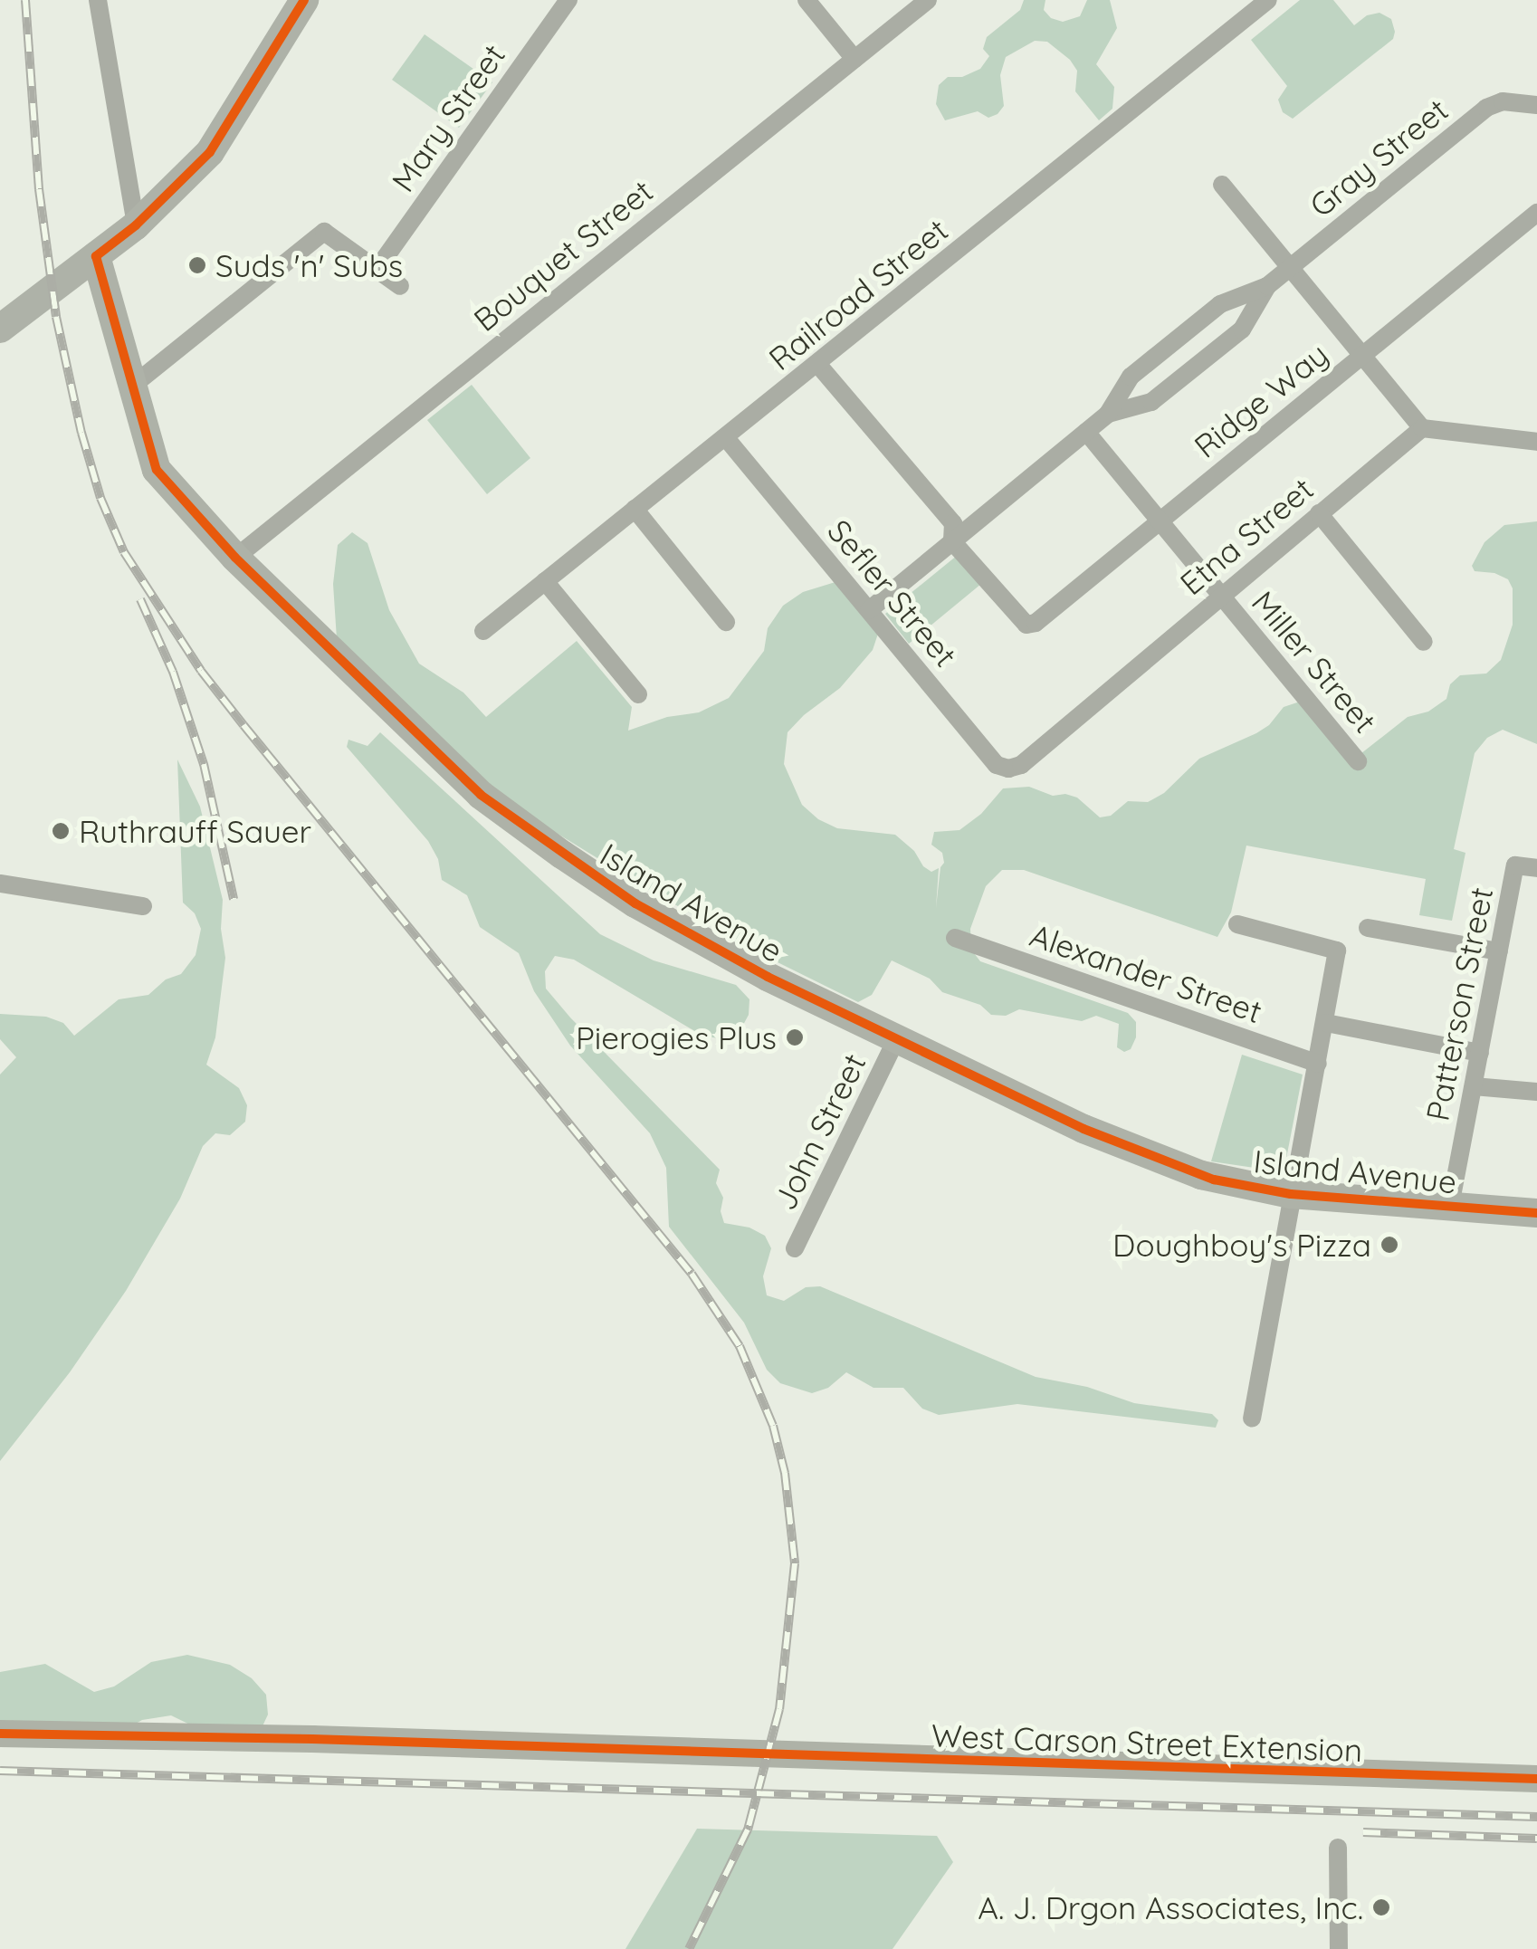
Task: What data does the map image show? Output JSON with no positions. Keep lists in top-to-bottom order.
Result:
{
  "streets": {
    "main road": ["Island Avenue"],
    "street": [
      "Mary Street",
      "Gray Street",
      "Bouquet Street",
      "Railroad Street",
      "Ridge Way",
      "Etna Street",
      "Sefler Street",
      "Miller Street",
      "Alexander Street",
      "Patterson Street",
      "John Street",
      "West Carson Street Extension"
    ]
  },
  "crossings": [
    ["Gray Street", "Ridge Way"],
    ["Gray Street", "Sefler Street"],
    ["Gray Street", "Miller Street"],
    ["Bouquet Street", "Island Avenue"],
    ["Railroad Street", "Sefler Street"],
    ["Ridge Way", "Miller Street"],
    ["Etna Street", "Sefler Street"],
    ["Etna Street", "Miller Street"],
    ["Island Avenue", "Patterson Street"],
    ["Island Avenue", "John Street"]
  ],
  "places": [
    "Suds 'n' Subs",
    "Ruthrauff Sauer",
    "Pierogies Plus",
    "Doughboy's Pizza",
    "A. J. Drgon Associates, Inc."
  ]
}
